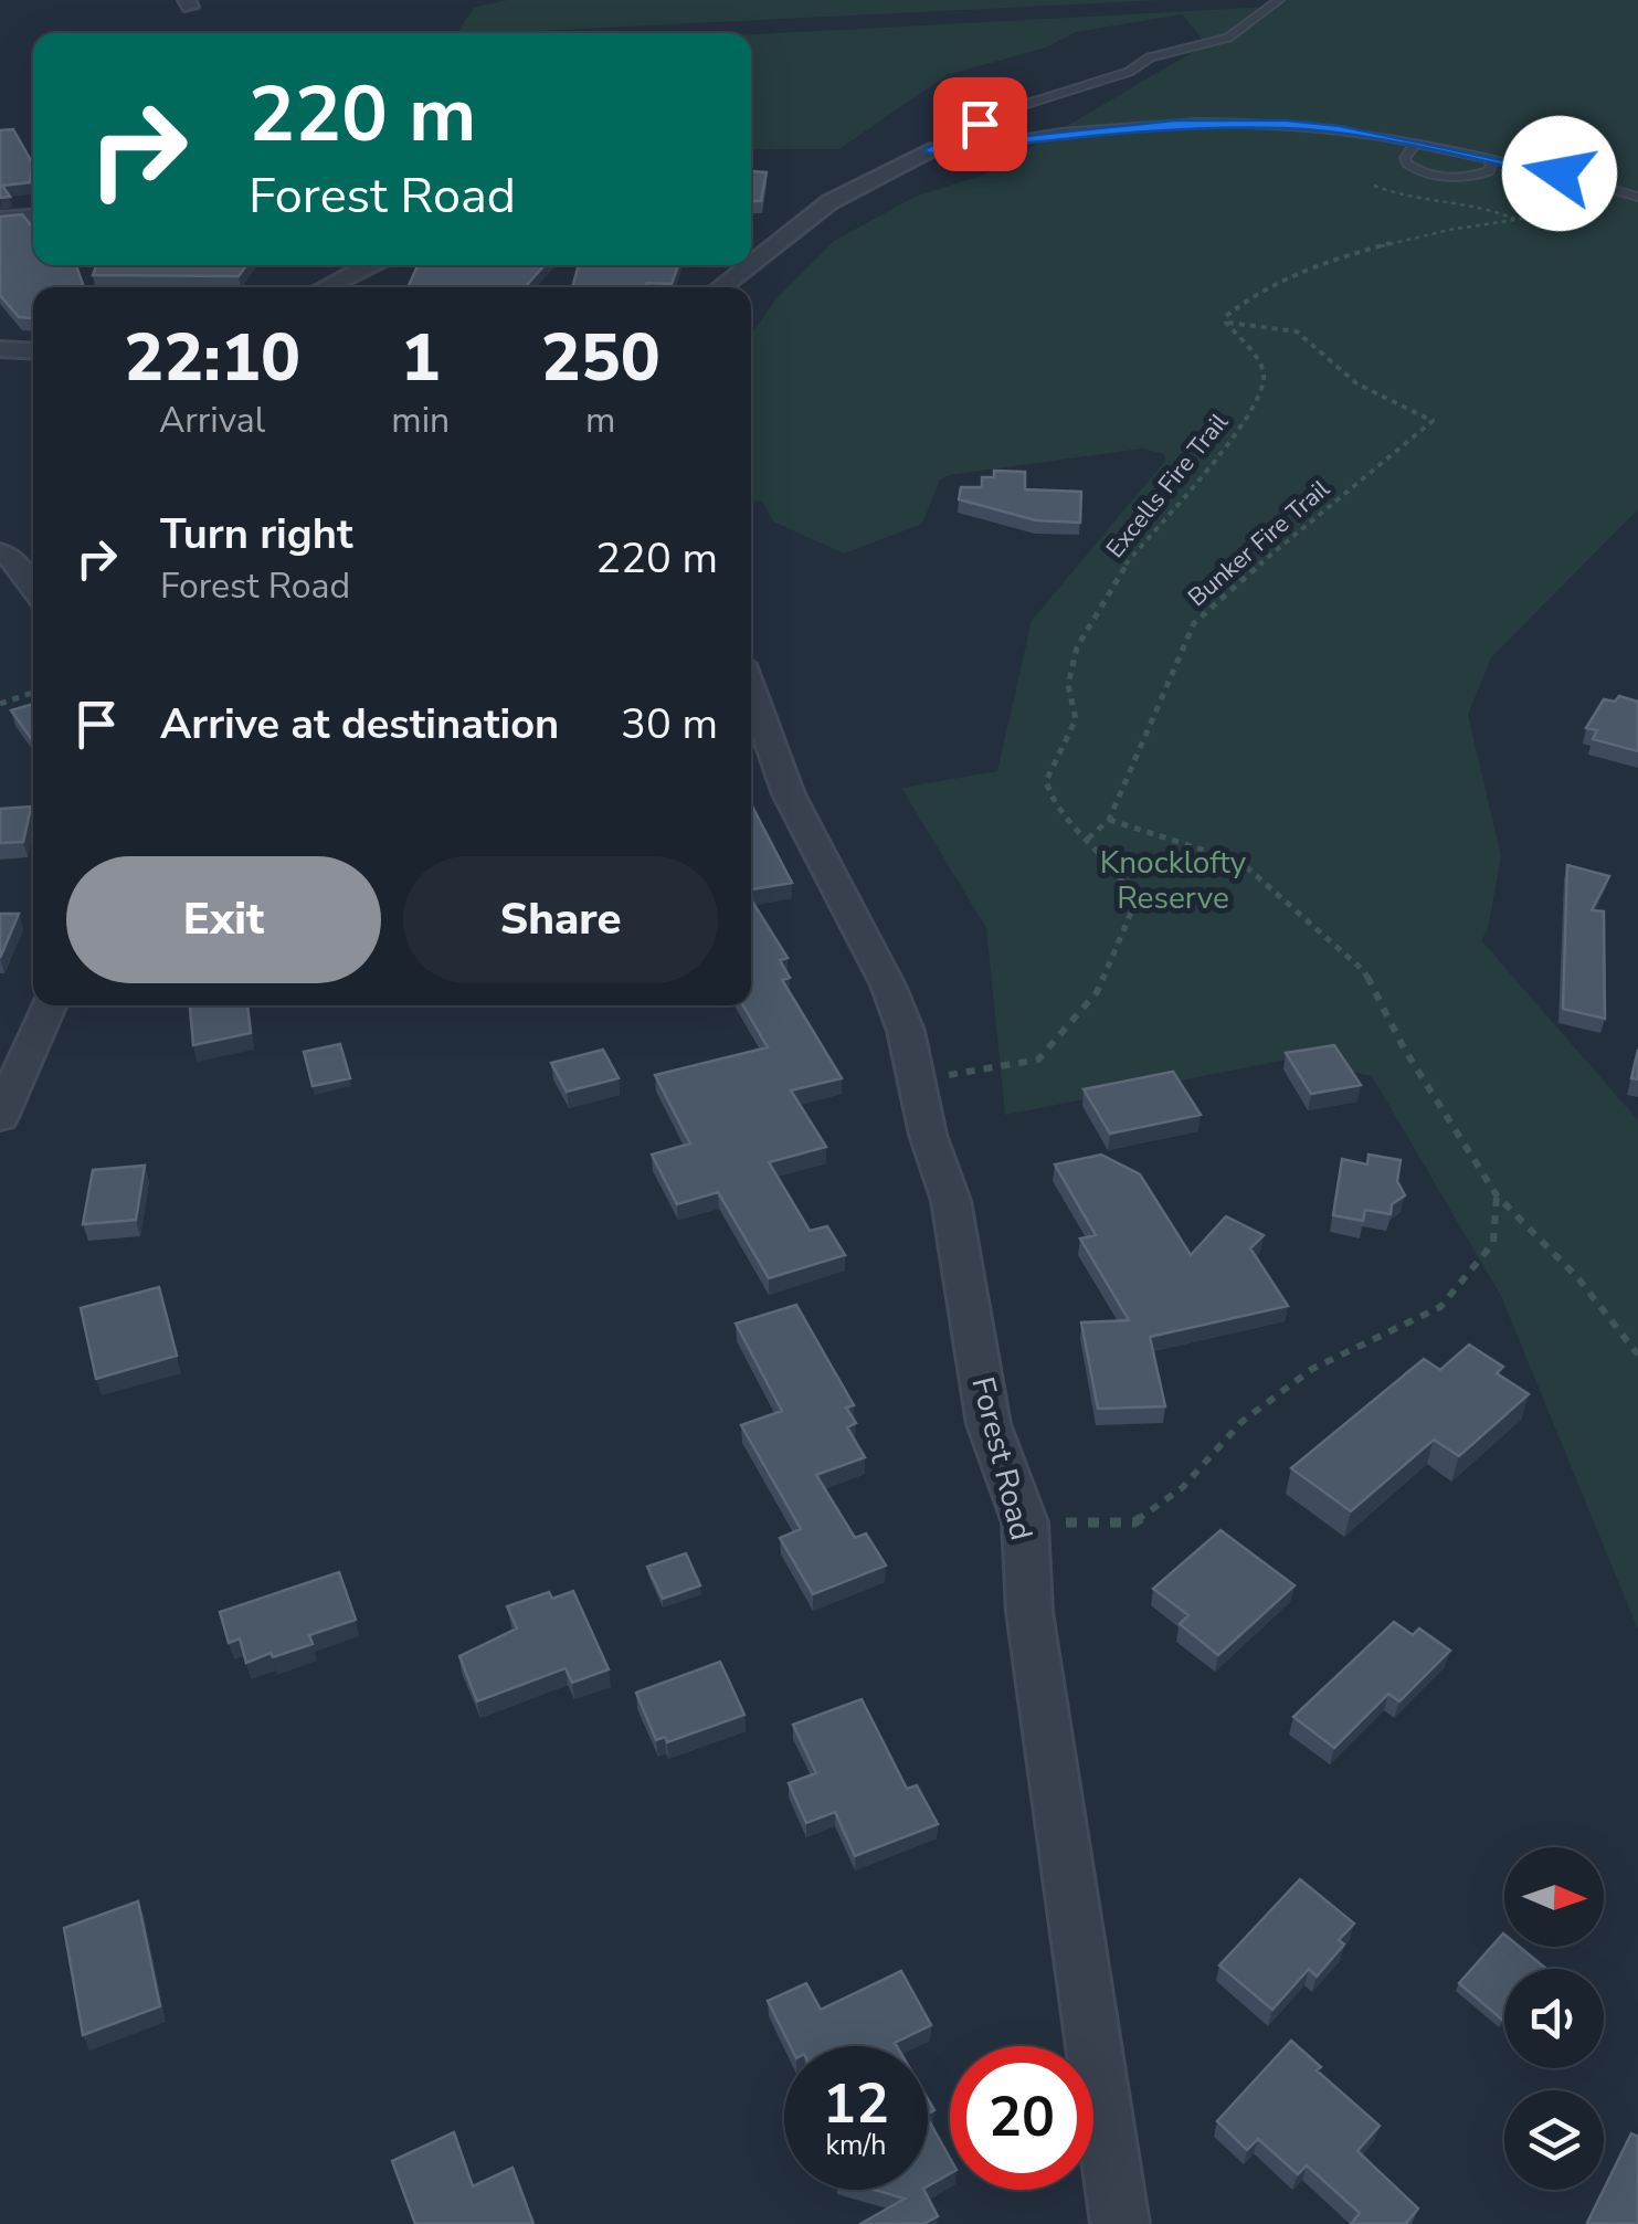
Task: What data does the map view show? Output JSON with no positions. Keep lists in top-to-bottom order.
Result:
{
  "streets": {
    "street": ["Forest Road"],
    "path": ["Excells Fire Trail", "Bunker Fire Trail"]
  },
  "crossings": [
    ["Excells Fire Trail", "Bunker Fire Trail"],
    ["Excells Fire Trail", "Forest Road"]
  ],
  "parks": ["Knocklofty Reserve"],
  "north": "right",
  "page": {
    "turn": ["220 m", "Forest Road"],
    "eta": [
      "22:10",
      "Arrival",
      "1",
      "min",
      "250",
      "m"
    ],
    "list": [
      {
        "name": "Turn right",
        "note": "Forest Road",
        "value": "220 m"
      },
      {
        "name": "Arrive at destination",
        "value": "30 m"
      }
    ],
    "buttons": ["Exit", "Share"],
    "speed": "12 km/h",
    "limit": "20"
  }
}
